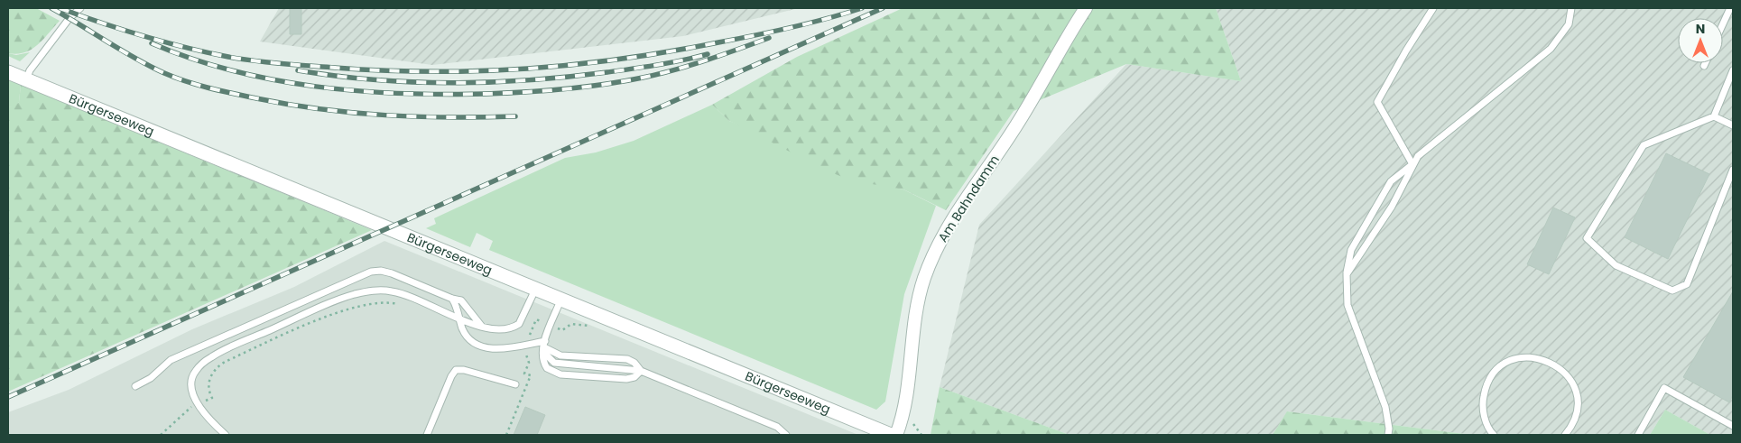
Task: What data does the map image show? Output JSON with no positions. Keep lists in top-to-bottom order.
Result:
{
  "streets": {
    "street": ["Bürgerseeweg", "Am Bahndamm"]
  },
  "north": "top"
}
